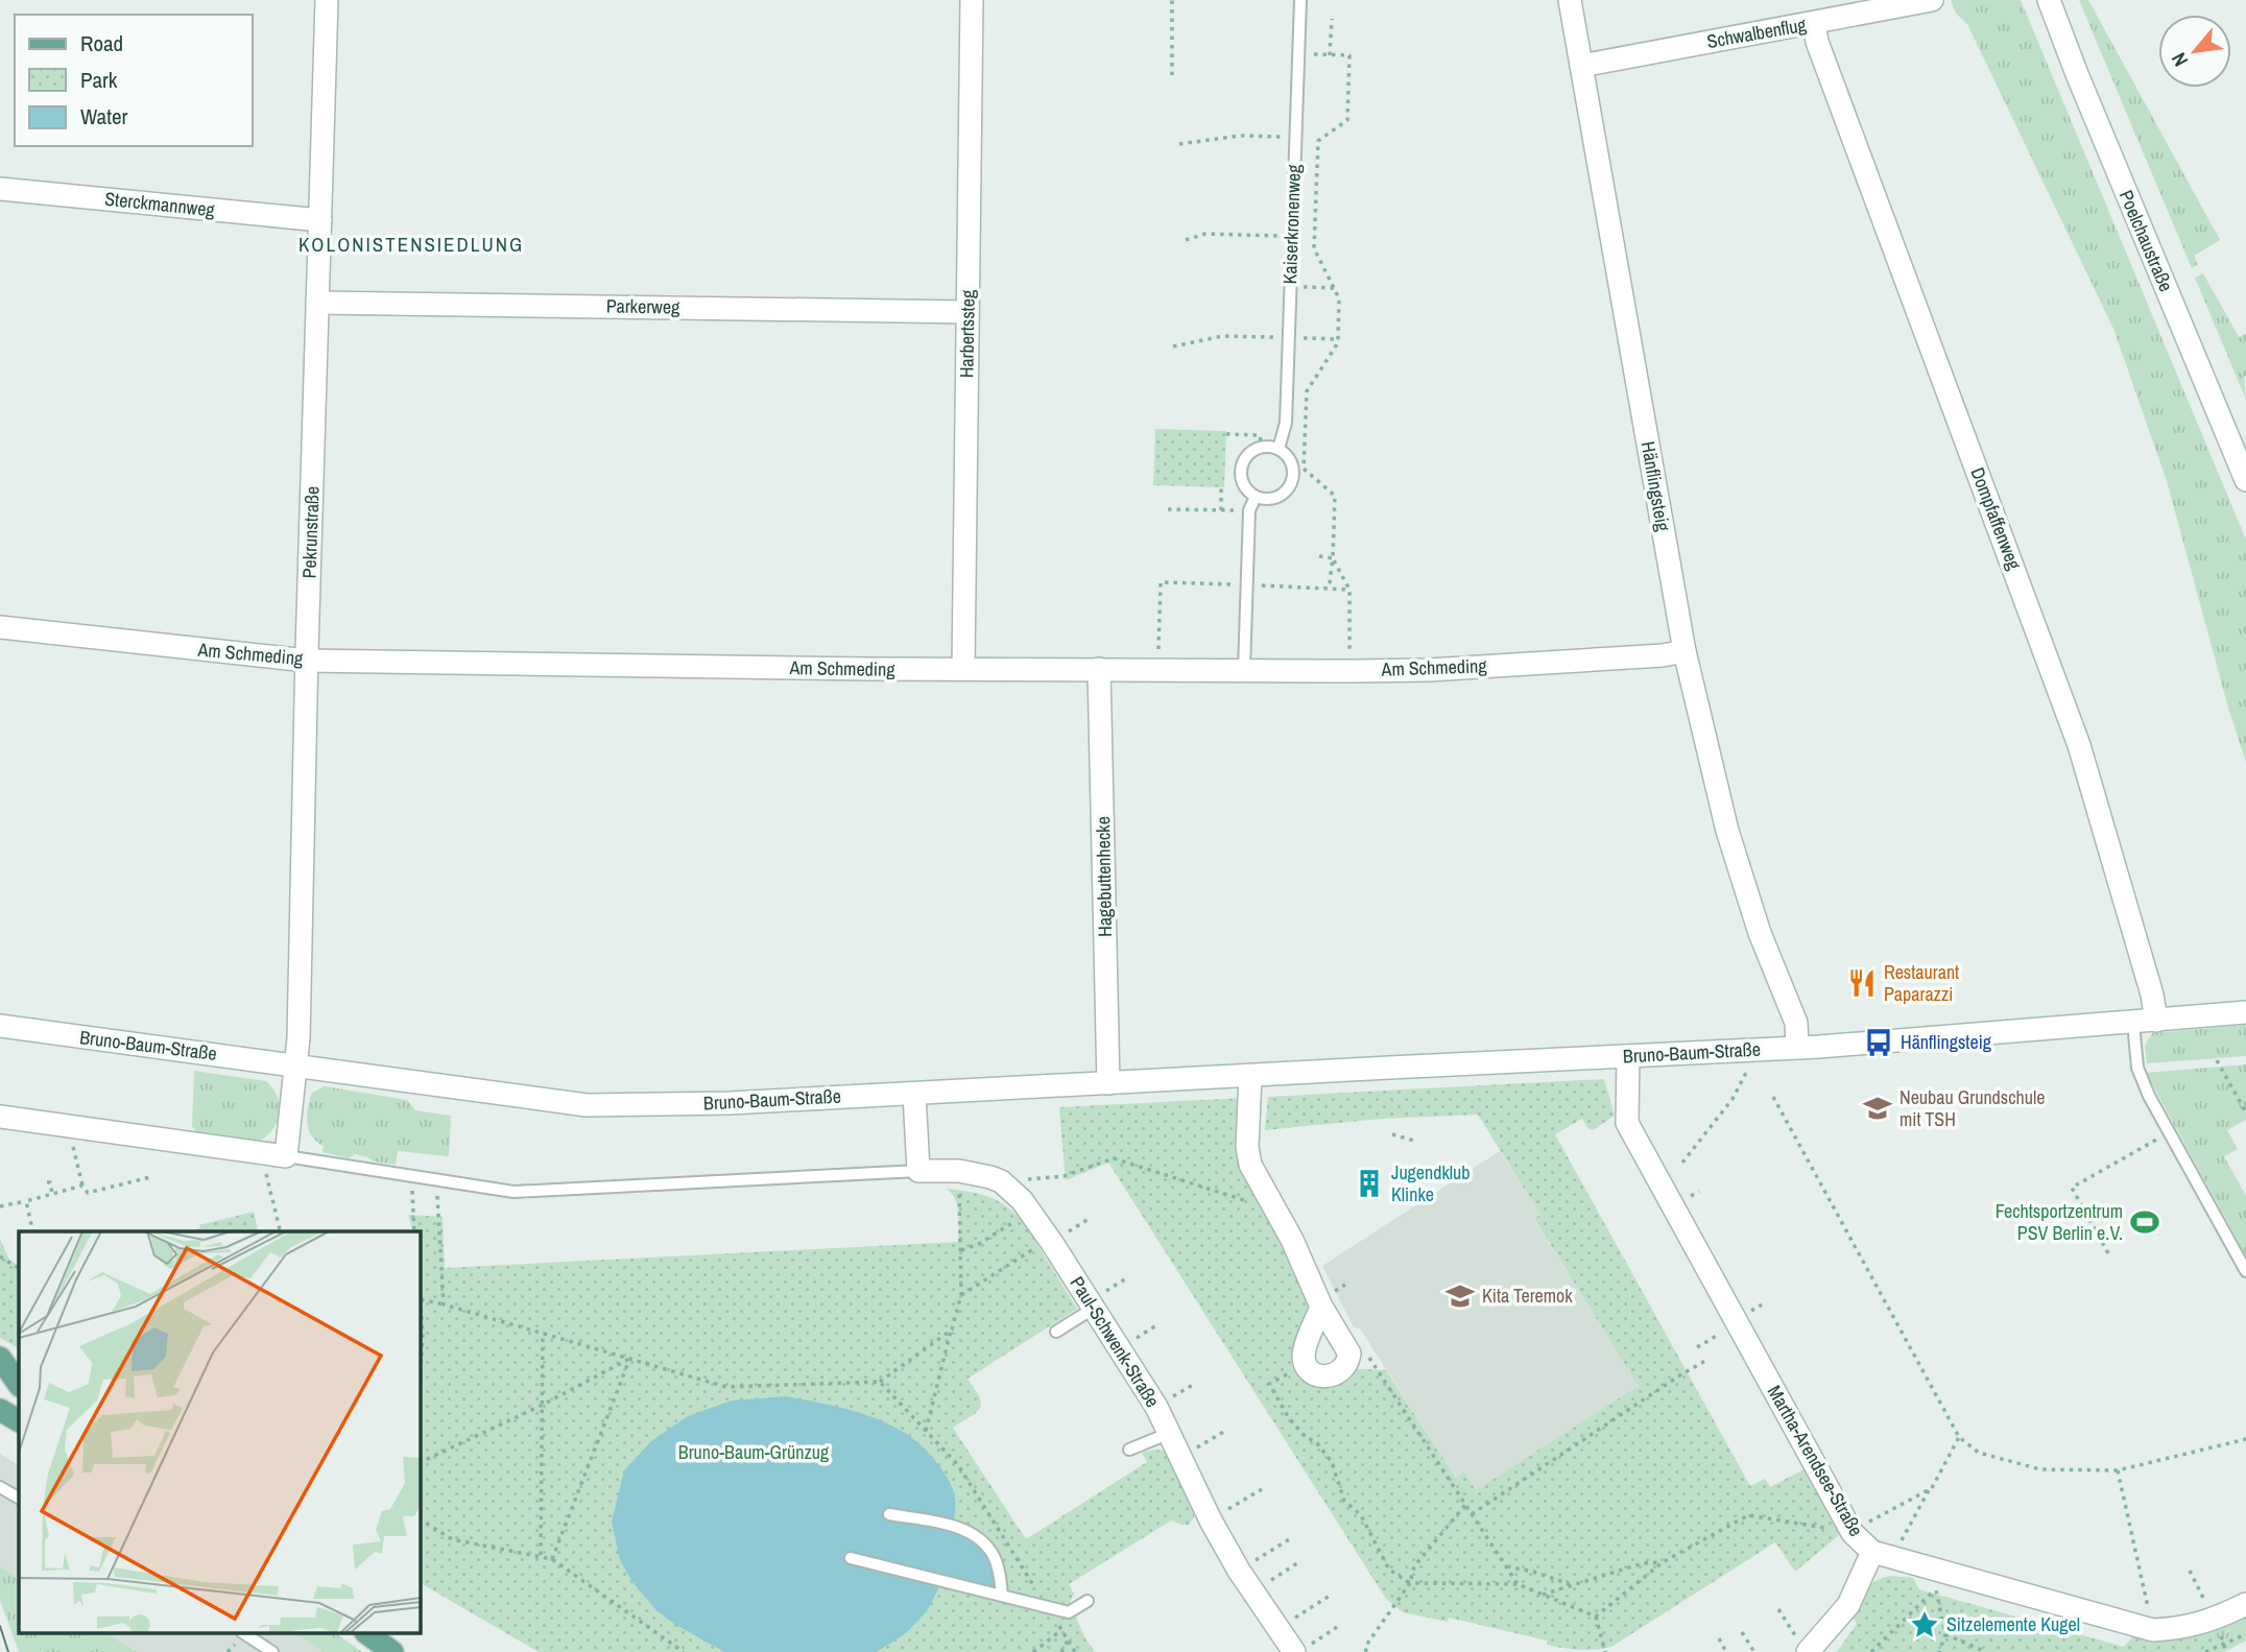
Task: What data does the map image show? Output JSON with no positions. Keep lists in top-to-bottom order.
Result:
{
  "streets": {
    "street": [
      "Schwalbenflug",
      "Sterckmannweg",
      "Poelchaustraße",
      "Parkerweg",
      "Harbertssteg",
      "Hänflingsteig",
      "Dompfaffenweg",
      "Pekrunstraße",
      "Am Schmeding",
      "Hagebuttenhecke",
      "Bruno-Baum-Straße",
      "Paul-Schwenk-Straße",
      "Martha-Arendsee-Straße"
    ],
    "lane": ["Kaiserkronenweg"]
  },
  "crossings": [
    ["Schwalbenflug", "Hänflingsteig"],
    ["Schwalbenflug", "Dompfaffenweg"],
    ["Sterckmannweg", "Pekrunstraße"],
    ["Parkerweg", "Harbertssteg"],
    ["Parkerweg", "Pekrunstraße"],
    ["Harbertssteg", "Am Schmeding"],
    ["Hänflingsteig", "Am Schmeding"],
    ["Hänflingsteig", "Bruno-Baum-Straße"],
    ["Dompfaffenweg", "Bruno-Baum-Straße"],
    ["Pekrunstraße", "Am Schmeding"],
    ["Pekrunstraße", "Bruno-Baum-Straße"],
    ["Am Schmeding", "Hagebuttenhecke"],
    ["Hagebuttenhecke", "Bruno-Baum-Straße"],
    ["Bruno-Baum-Straße", "Martha-Arendsee-Straße"]
  ],
  "districts": ["KOLONISTENSIEDLUNG"],
  "parks": ["Bruno-Baum-Grünzug"],
  "places": {
    "restaurant": ["Restaurant Paparazzi"],
    "bus stop": ["Hänflingsteig"],
    "school or university": ["Neubau Grundschule mit TSH", "Kita Teremok"],
    "building": ["Jugendklub Klinke"],
    "sports": ["Fechtsportzentrum PSV Berlin e.V."],
    "place": ["Sitzelemente Kugel"]
  },
  "legend": ["Road", "Park", "Water"],
  "north": "bottom left"
}
